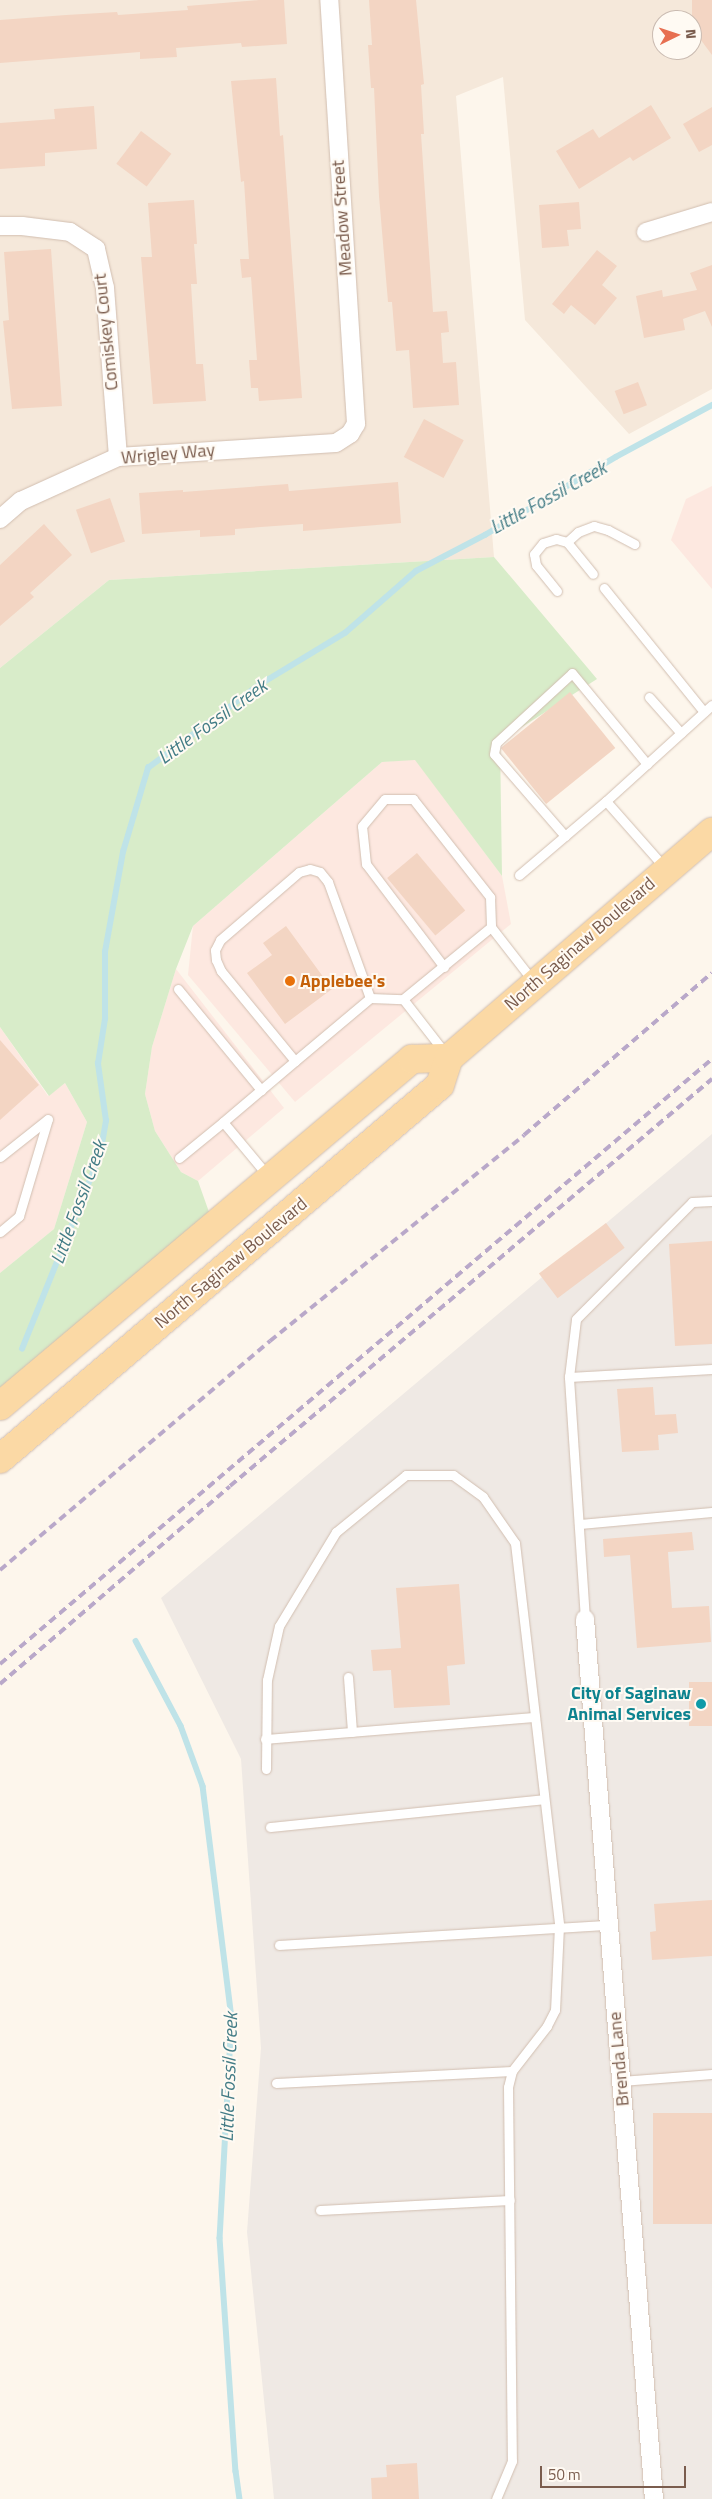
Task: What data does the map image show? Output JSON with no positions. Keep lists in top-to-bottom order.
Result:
{
  "streets": {
    "main road": ["North Saginaw Boulevard"],
    "street": [
      "Meadow Street",
      "Comiskey Court",
      "Wrigley Way",
      "Brenda Lane"
    ]
  },
  "crossings": [
    ["Meadow Street", "Wrigley Way"],
    ["Comiskey Court", "Wrigley Way"]
  ],
  "water": ["Little Fossil Creek"],
  "places": ["Applebee's", "City of Saginaw Animal Services"],
  "scale_bar": "50 m",
  "north": "right"
}
